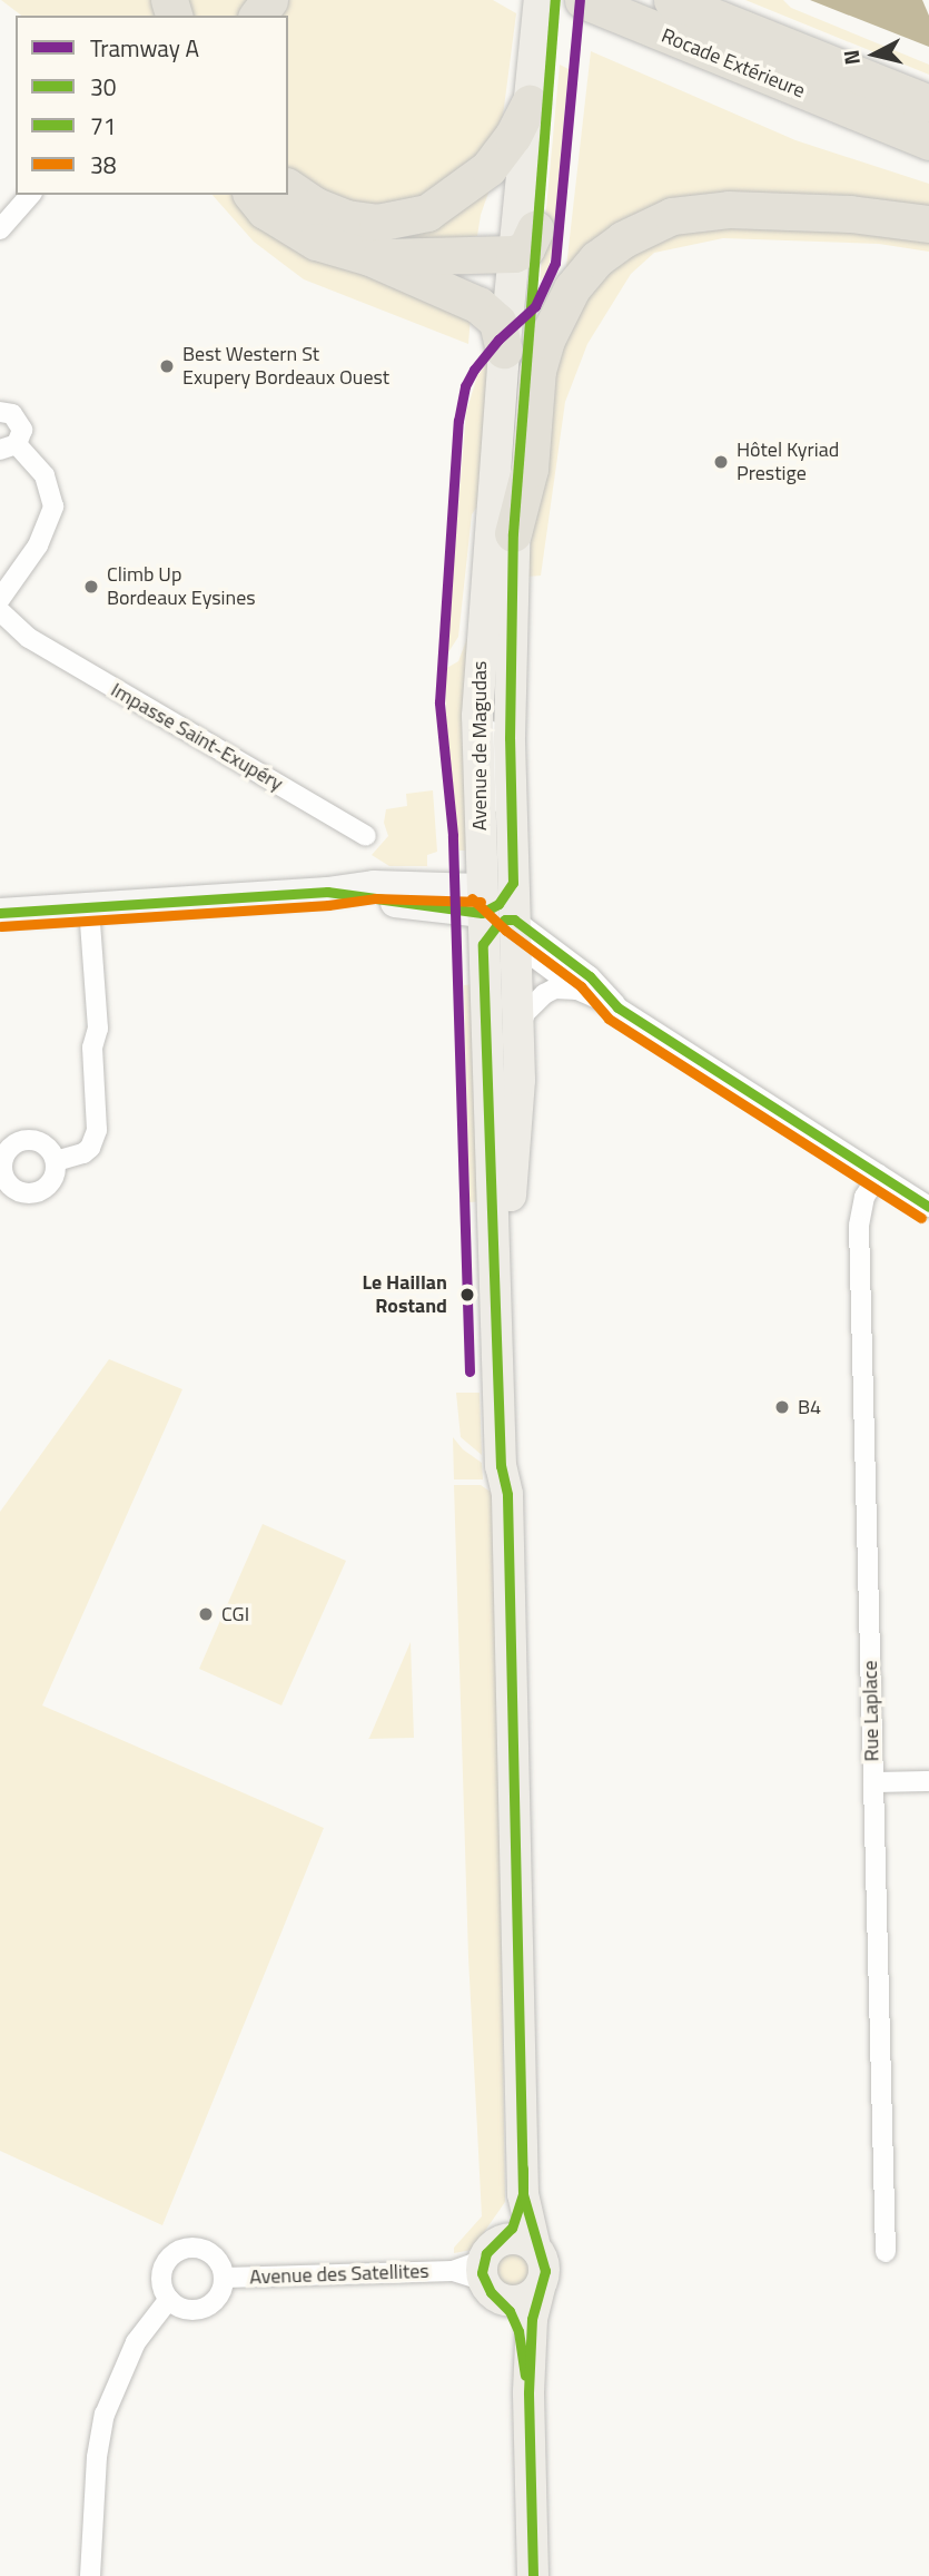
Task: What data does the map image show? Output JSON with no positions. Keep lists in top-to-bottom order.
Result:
{
  "streets": {
    "highway": ["Rocade Extérieure"],
    "main road": ["Avenue de Magudas"],
    "street": ["Impasse Saint-Exupéry", "Rue Laplace", "Avenue des Satellites"]
  },
  "crossings": [
    ["Avenue de Magudas", "Avenue des Satellites"]
  ],
  "places": [
    "Best Western St Exupery Bordeaux Ouest",
    "Hôtel Kyriad Prestige",
    "Climb Up Bordeaux Eysines",
    "Le Haillan Rostand",
    "B4",
    "CGI"
  ],
  "lines": [
    "tram line A",
    "transit line 71",
    "transit line 38",
    "transit line 30"
  ],
  "legend": [
    "Tramway A",
    "30",
    "71",
    "38"
  ],
  "north": "left"
}
